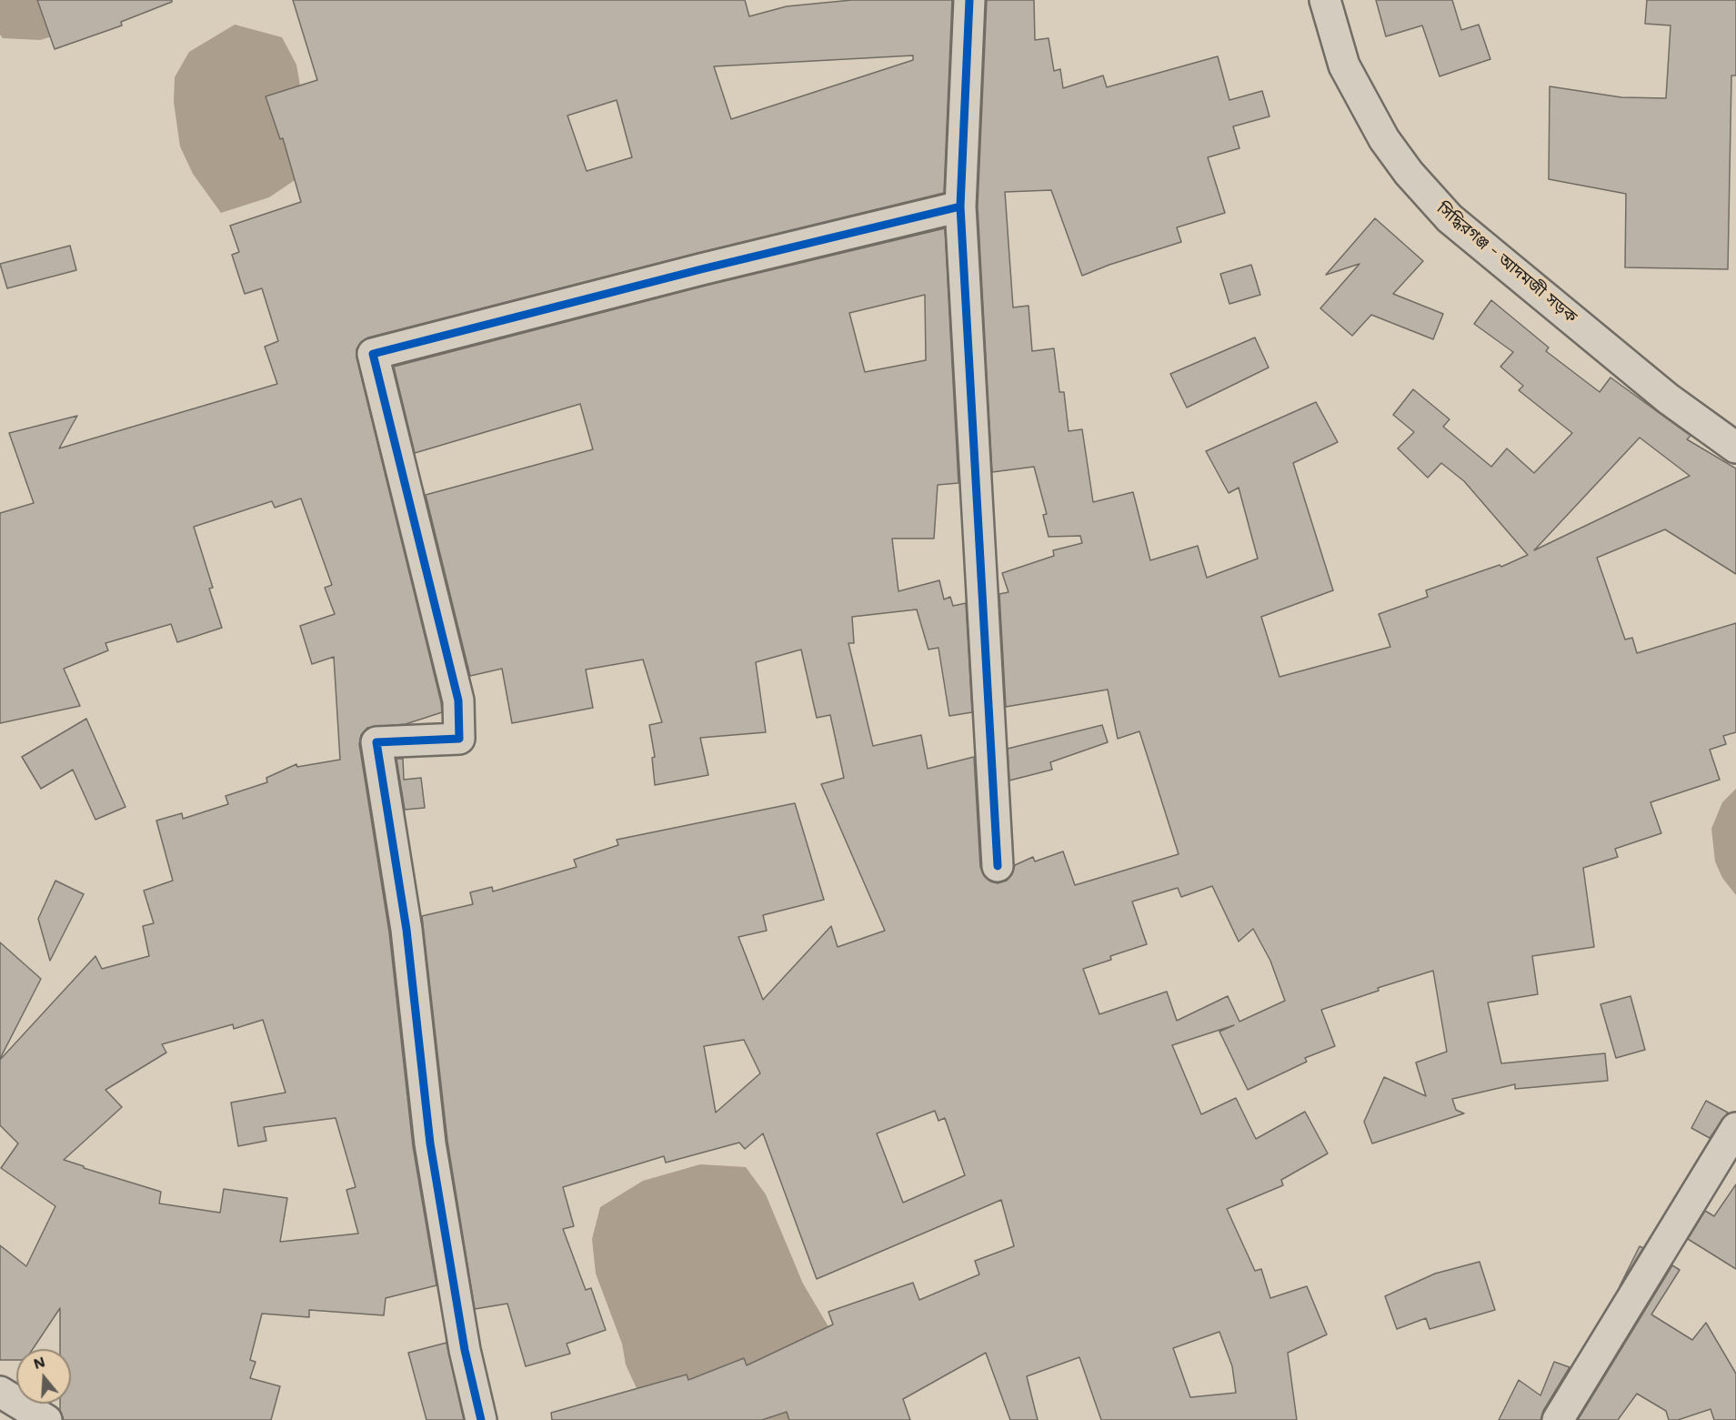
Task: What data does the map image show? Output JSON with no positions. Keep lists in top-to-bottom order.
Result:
{
  "streets": {
    "street": ["সিদ্ধিরগঞ্জ - আদমজী সড়ক"]
  },
  "north": "top"
}
